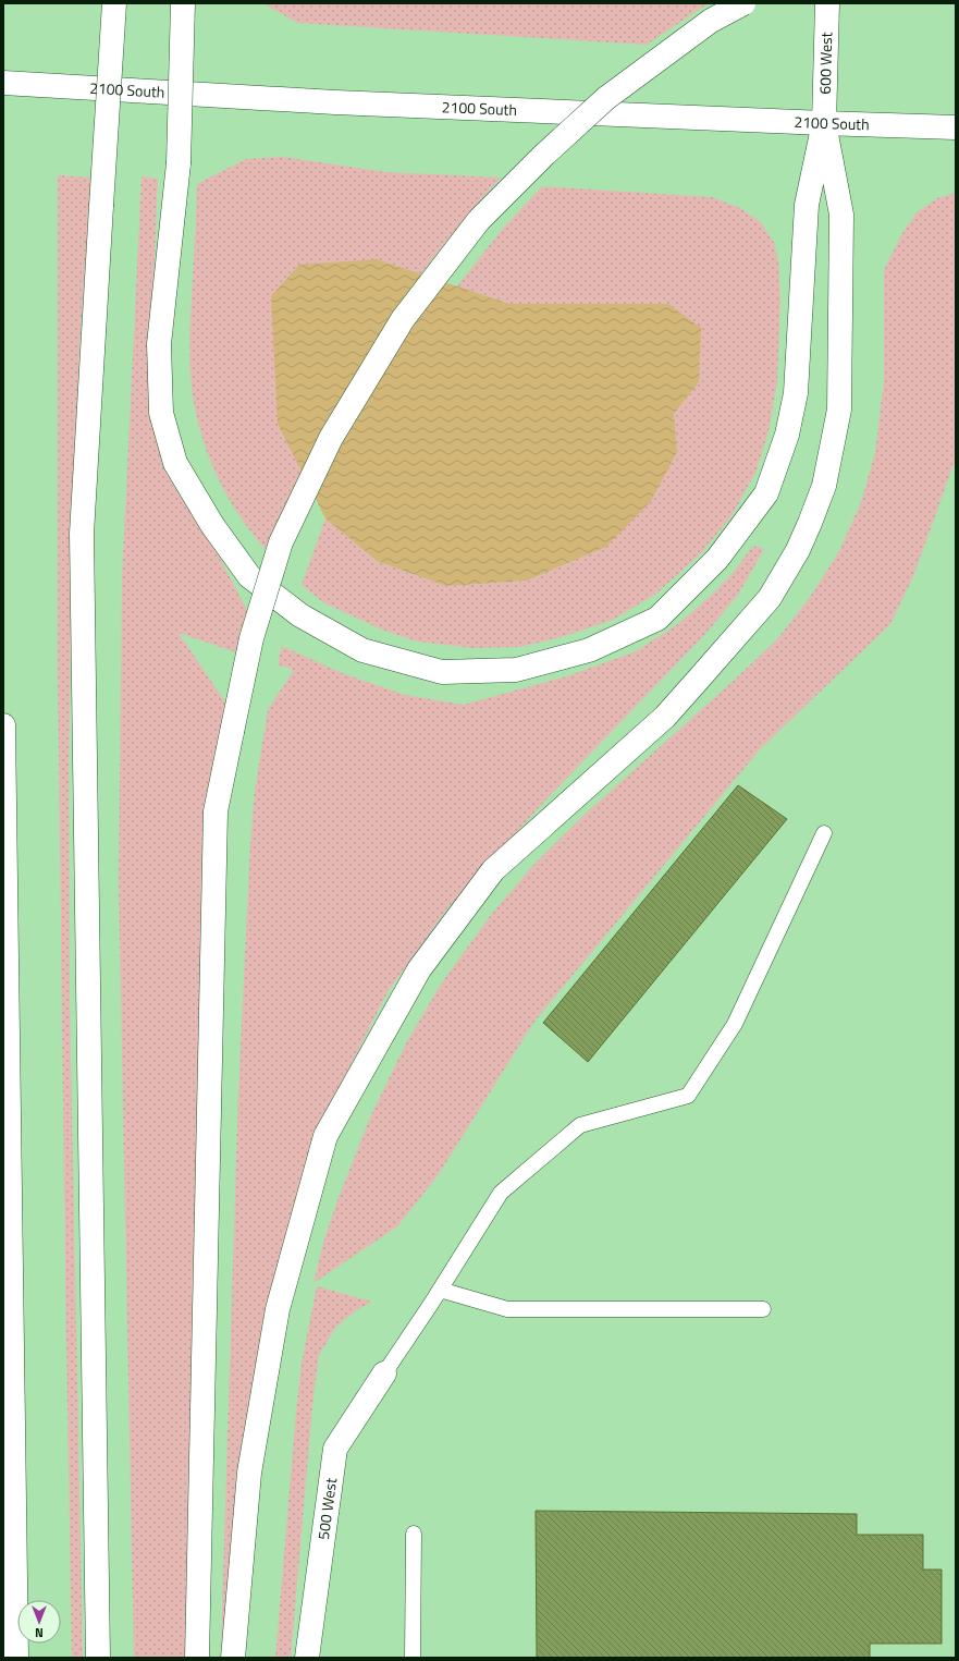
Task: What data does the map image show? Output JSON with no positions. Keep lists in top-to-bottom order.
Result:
{
  "streets": {
    "main road": ["600 West", "2100 South", "500 West"]
  },
  "crossings": [
    ["600 West", "2100 South"]
  ],
  "north": "bottom"
}
